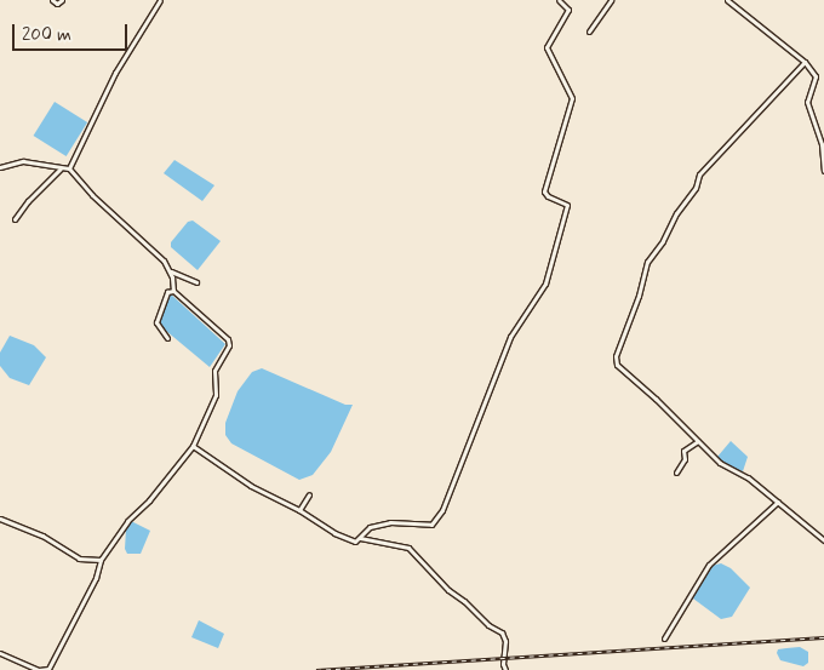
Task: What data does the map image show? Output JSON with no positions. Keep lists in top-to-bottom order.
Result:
{
  "scale_bar": "200 m"
}
